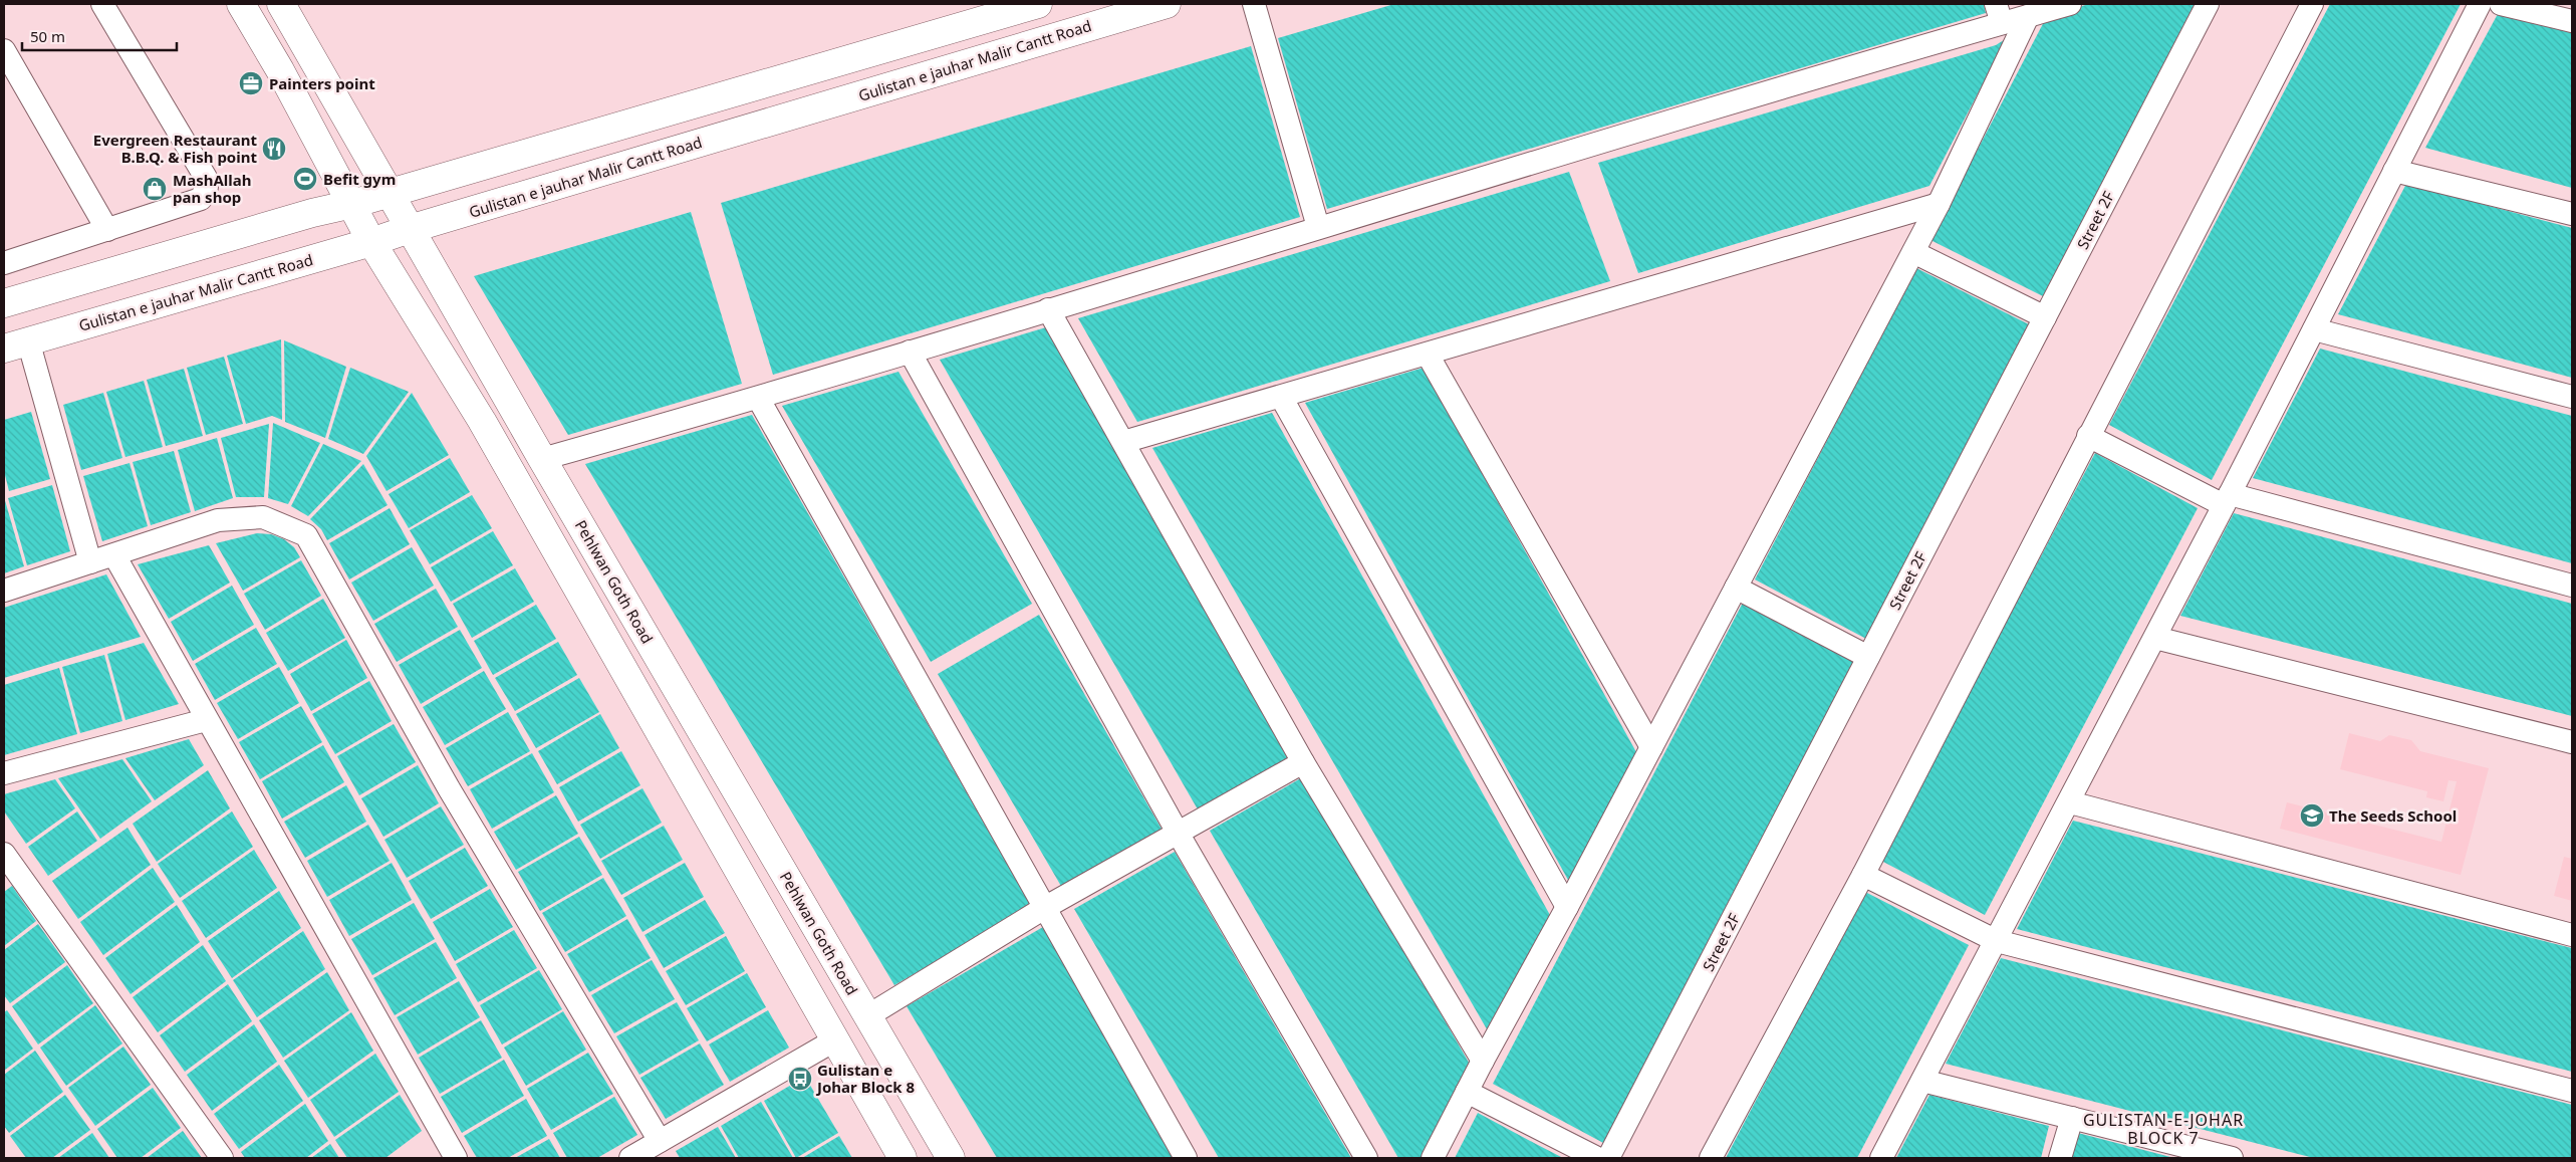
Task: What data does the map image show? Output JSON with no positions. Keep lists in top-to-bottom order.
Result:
{
  "streets": {
    "main road": ["Gulistan e jauhar Malir Cantt Road", "Pehlwan Goth Road"],
    "street": ["Street 2F"]
  },
  "crossings": [
    ["Gulistan e jauhar Malir Cantt Road", "Pehlwan Goth Road"]
  ],
  "districts": ["GULISTAN-E-JOHAR BLOCK 7"],
  "places": {
    "office": ["Painters point"],
    "restaurant": ["Evergreen Restaurant B.B.Q. & Fish point"],
    "sports": ["Befit gym"],
    "shop": ["MashAllah pan shop"],
    "school or university": ["The Seeds School"],
    "bus stop": ["Gulistan e Johar Block 8"]
  },
  "scale_bar": "50 m"
}
